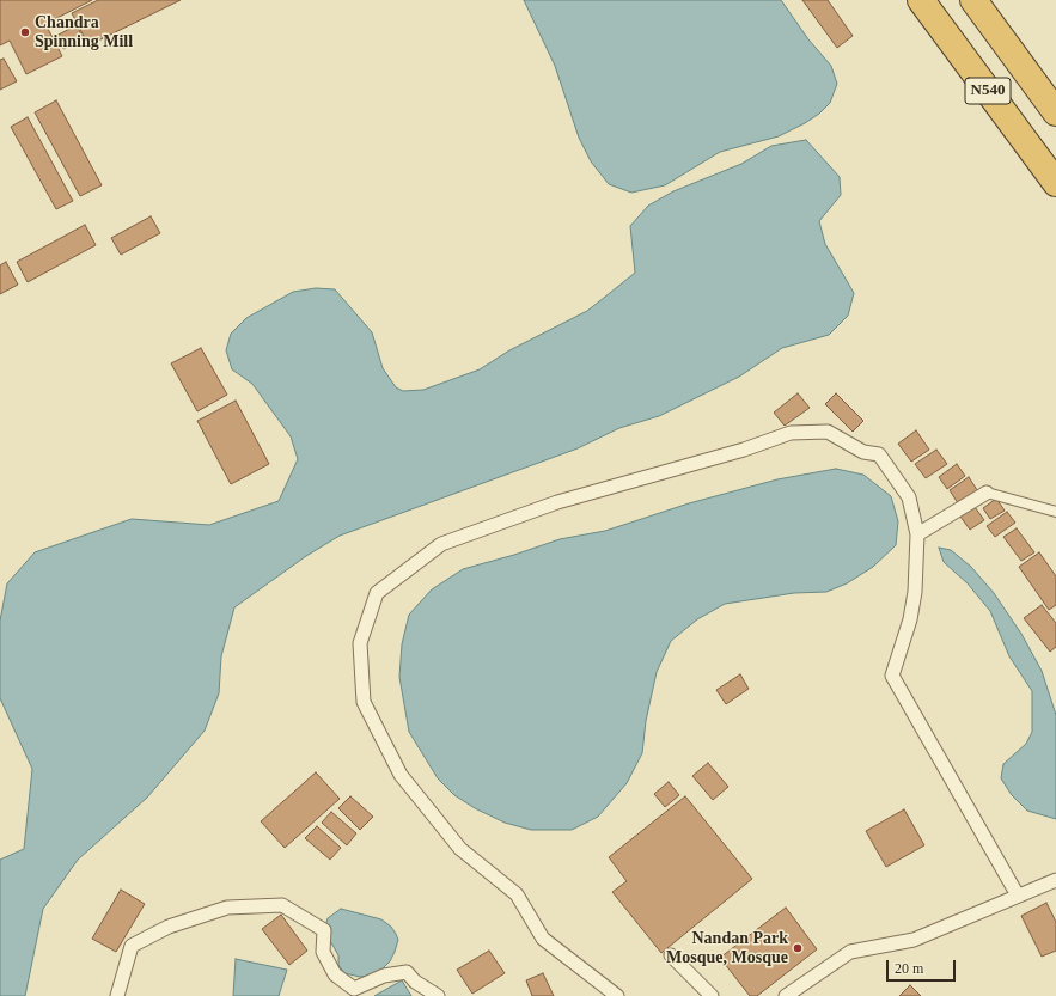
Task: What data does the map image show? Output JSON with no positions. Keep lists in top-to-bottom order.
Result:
{
  "streets": {
    "highway": ["N540"]
  },
  "places": ["Chandra Spinning Mill", "Nandan Park Mosque, Mosque"],
  "scale_bar": "20 m"
}
